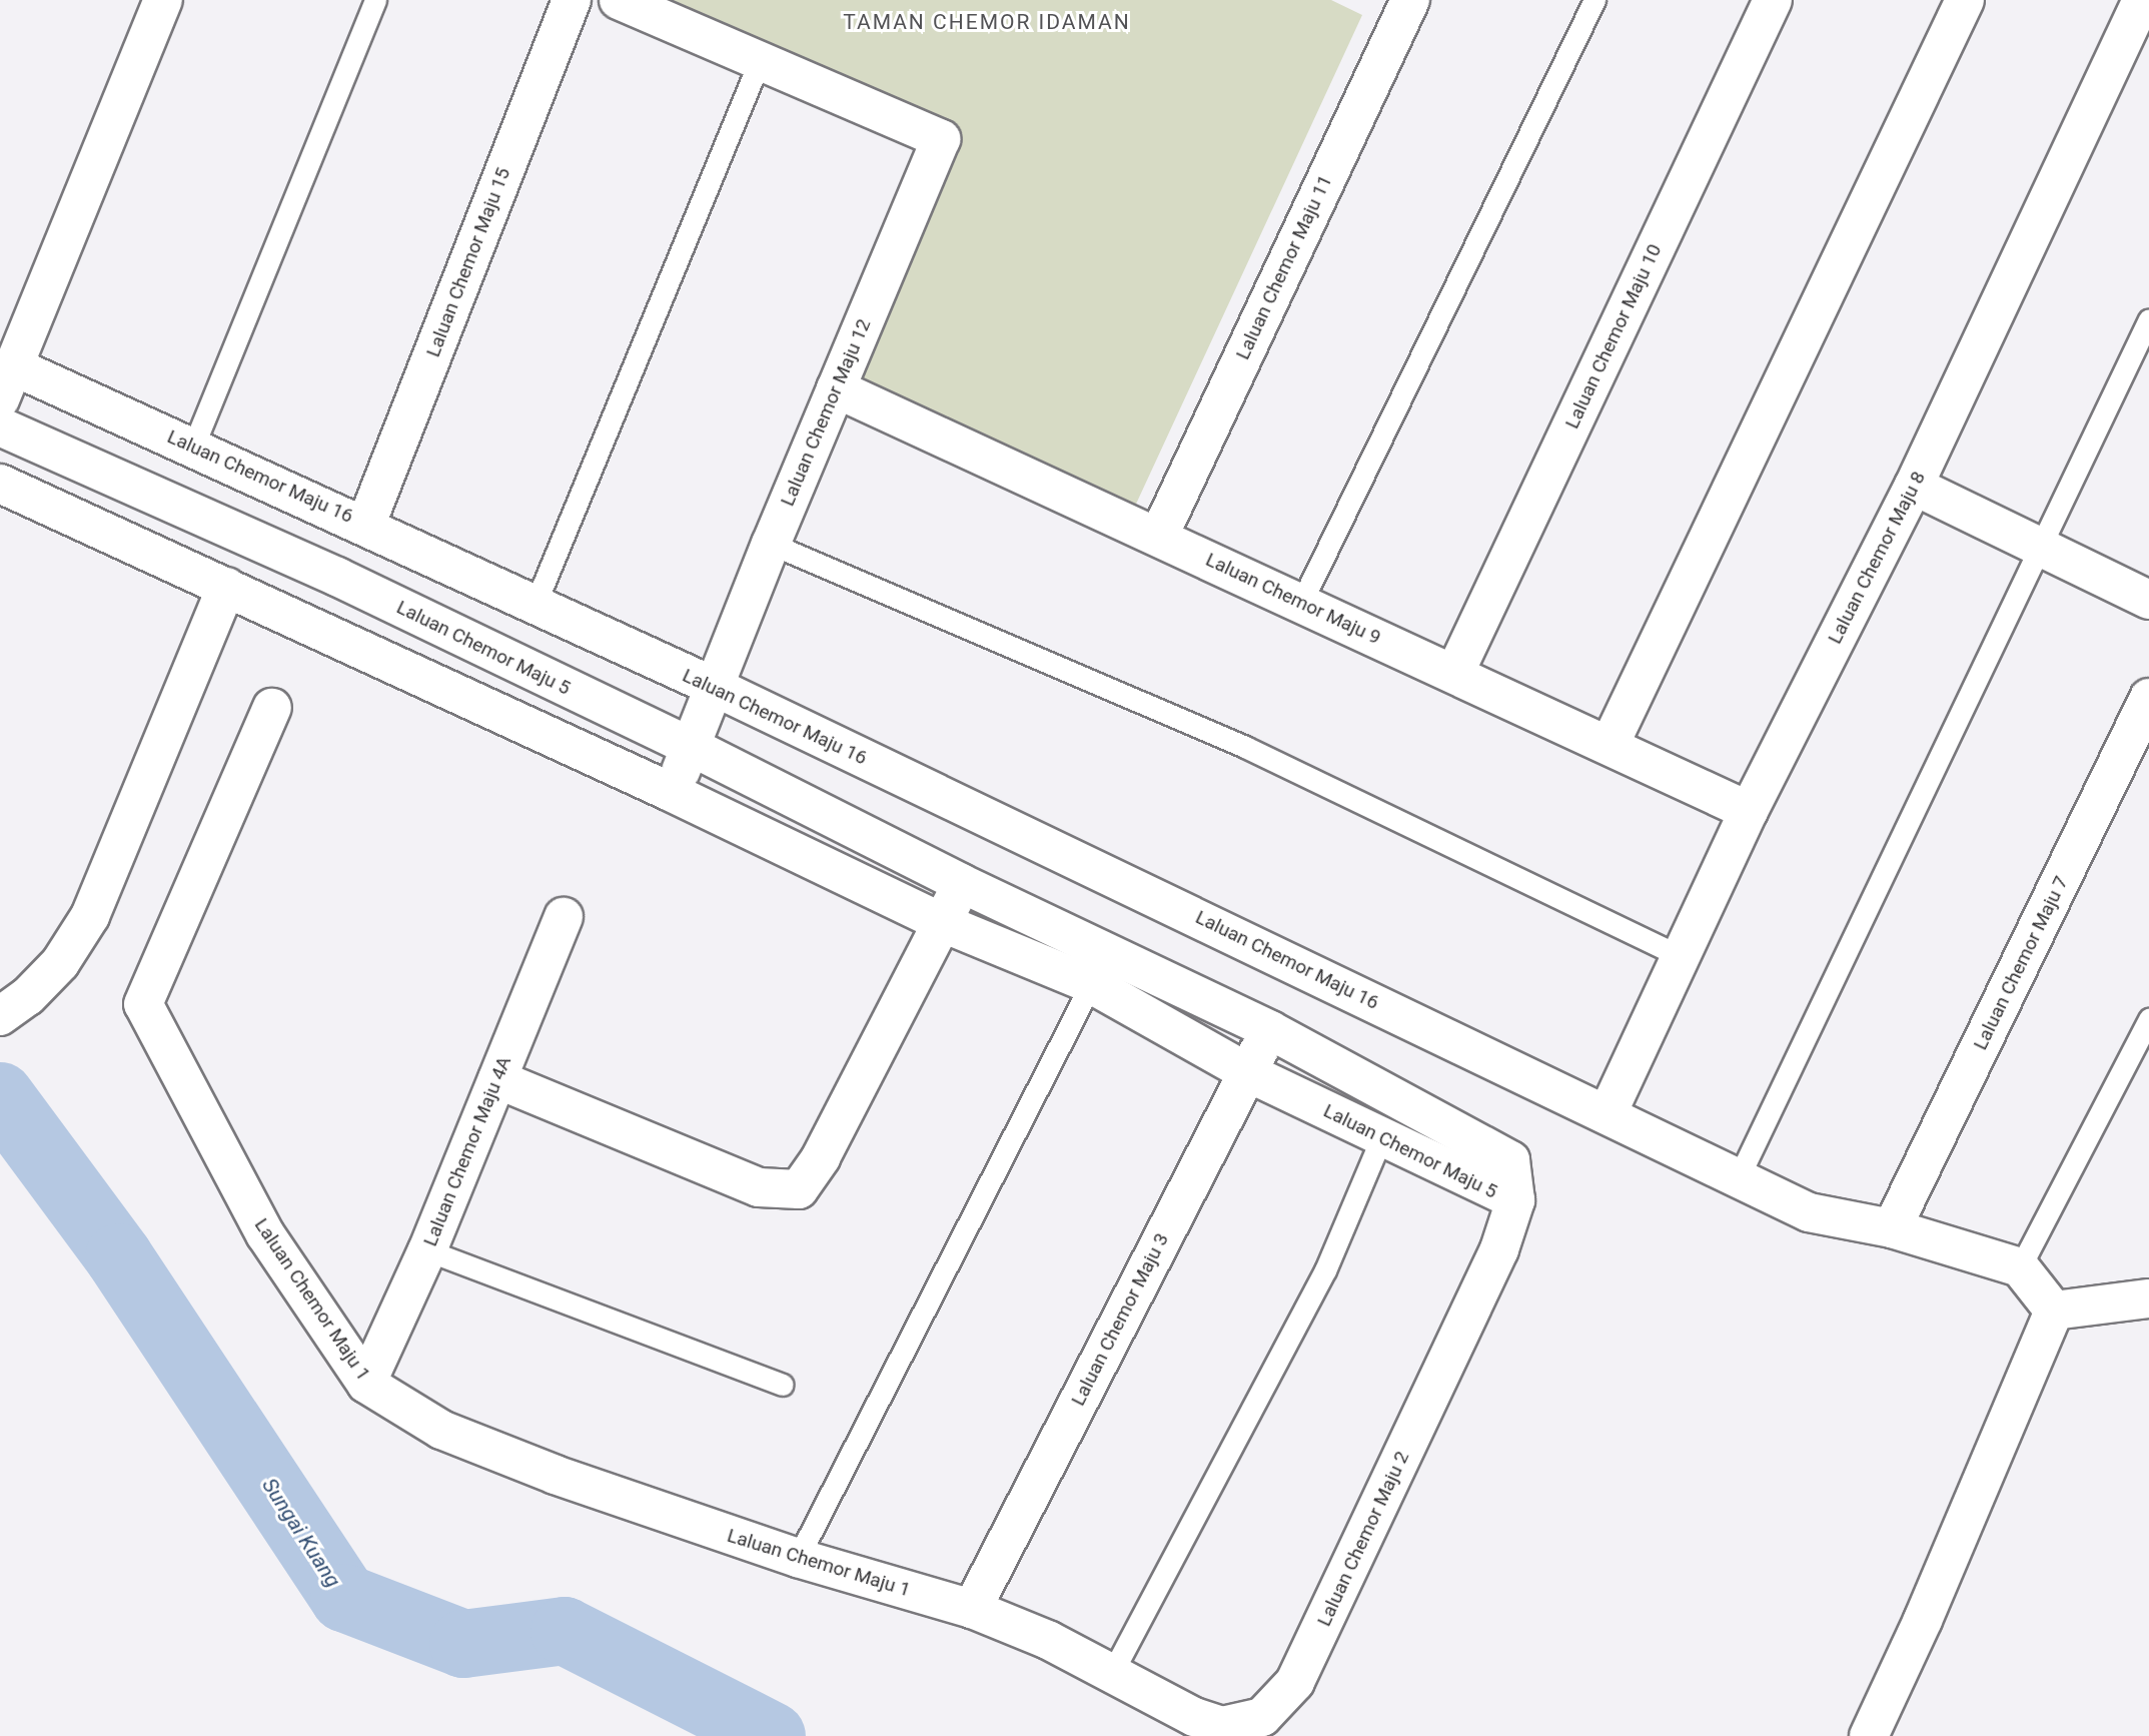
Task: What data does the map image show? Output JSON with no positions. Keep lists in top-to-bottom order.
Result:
{
  "streets": {
    "street": [
      "Laluan Chemor Maju 15",
      "Laluan Chemor Maju 11",
      "Laluan Chemor Maju 10",
      "Laluan Chemor Maju 12",
      "Laluan Chemor Maju 16",
      "Laluan Chemor Maju 8",
      "Laluan Chemor Maju 9",
      "Laluan Chemor Maju 5",
      "Laluan Chemor Maju 7",
      "Laluan Chemor Maju 4A",
      "Laluan Chemor Maju 1",
      "Laluan Chemor Maju 3",
      "Laluan Chemor Maju 2"
    ]
  },
  "crossings": [
    ["Laluan Chemor Maju 15", "Laluan Chemor Maju 16"],
    ["Laluan Chemor Maju 11", "Laluan Chemor Maju 9"],
    ["Laluan Chemor Maju 10", "Laluan Chemor Maju 9"],
    ["Laluan Chemor Maju 12", "Laluan Chemor Maju 16"],
    ["Laluan Chemor Maju 12", "Laluan Chemor Maju 9"],
    ["Laluan Chemor Maju 12", "Laluan Chemor Maju 5"],
    ["Laluan Chemor Maju 16", "Laluan Chemor Maju 8"],
    ["Laluan Chemor Maju 16", "Laluan Chemor Maju 7"],
    ["Laluan Chemor Maju 8", "Laluan Chemor Maju 9"],
    ["Laluan Chemor Maju 5", "Laluan Chemor Maju 3"],
    ["Laluan Chemor Maju 5", "Laluan Chemor Maju 2"],
    ["Laluan Chemor Maju 4A", "Laluan Chemor Maju 1"],
    ["Laluan Chemor Maju 1", "Laluan Chemor Maju 3"],
    ["Laluan Chemor Maju 1", "Laluan Chemor Maju 2"],
    ["Laluan Chemor Maju 3", "Laluan Chemor Maju 2"]
  ],
  "districts": ["TAMAN CHEMOR IDAMAN"],
  "water": ["Sungai Kuang"]
}
